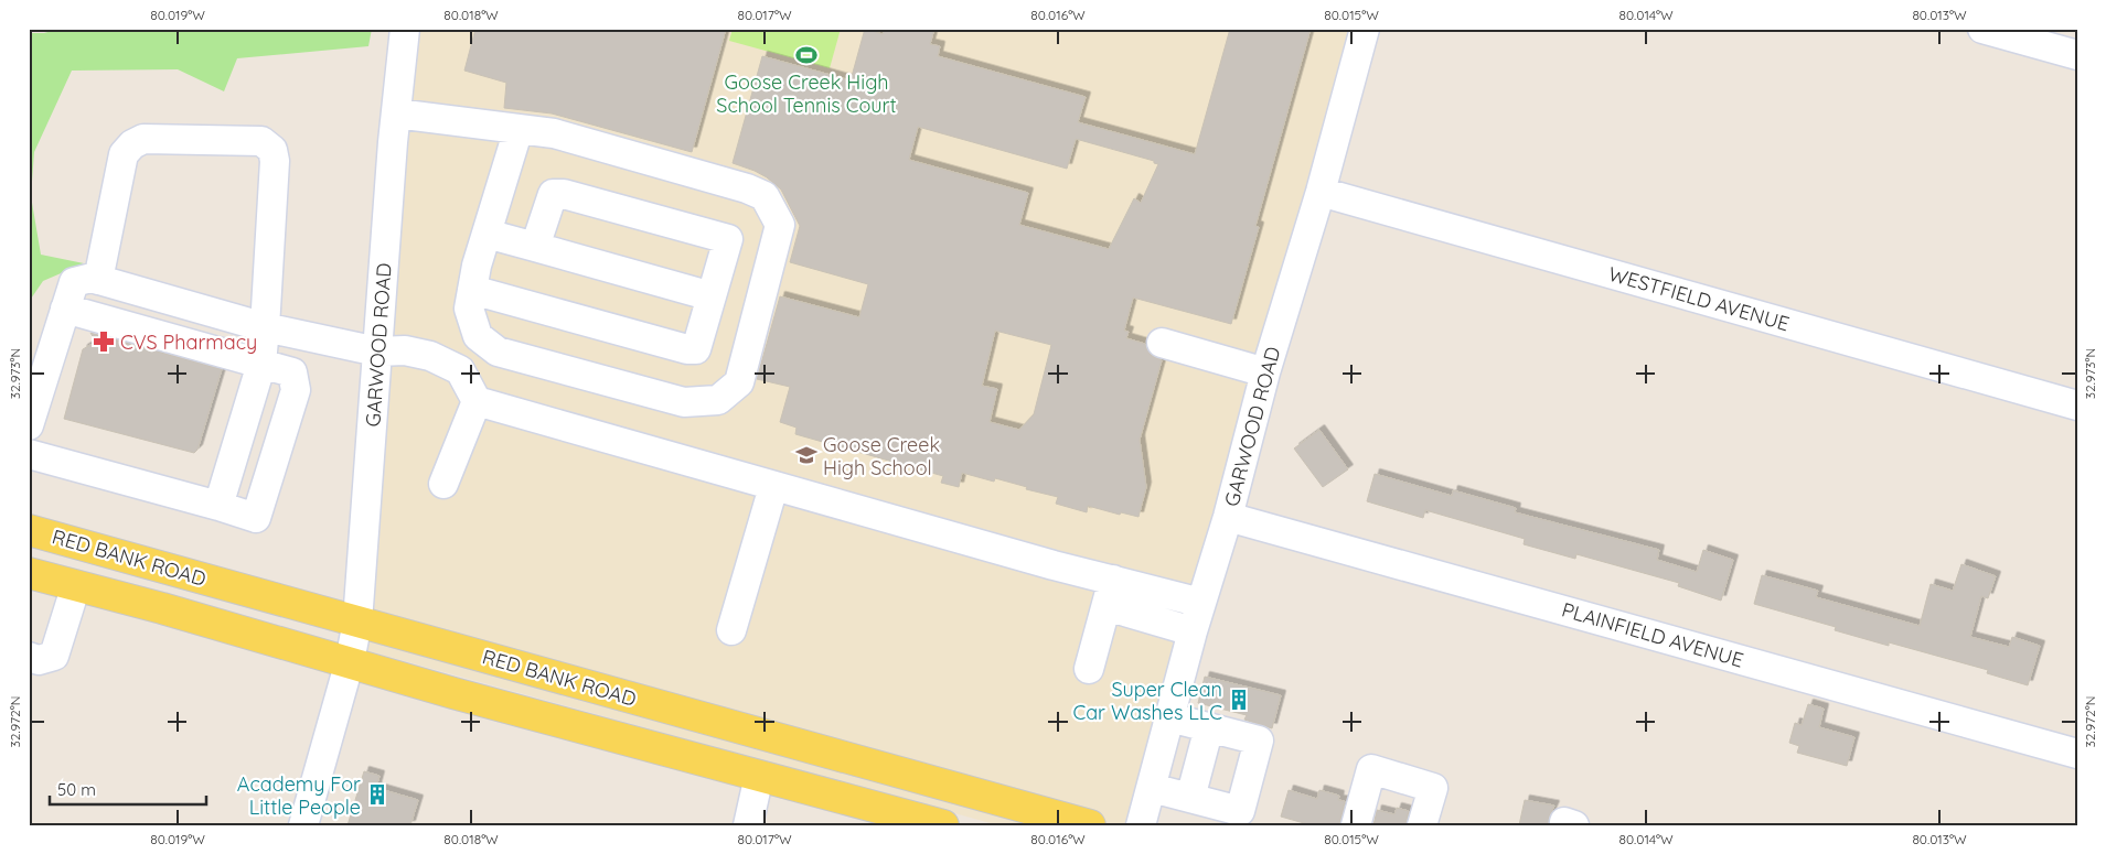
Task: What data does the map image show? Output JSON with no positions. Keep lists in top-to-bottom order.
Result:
{
  "streets": {
    "main road": ["RED BANK ROAD"],
    "street": ["WESTFIELD AVENUE", "GARWOOD ROAD", "PLAINFIELD AVENUE"]
  },
  "crossings": [
    ["WESTFIELD AVENUE", "GARWOOD ROAD"],
    ["GARWOOD ROAD", "RED BANK ROAD"],
    ["GARWOOD ROAD", "PLAINFIELD AVENUE"]
  ],
  "places": {
    "sports": ["Goose Creek High School Tennis Court"],
    "pharmacy": ["CVS Pharmacy"],
    "school or university": ["Goose Creek High School"],
    "building": ["Super Clean Car Washes LLC", "Academy For Little People"]
  },
  "scale_bar": "50 m",
  "coordinates": [
    "80.019°W",
    "80.018°W",
    "80.017°W",
    "80.016°W",
    "80.015°W",
    "80.014°W",
    "80.013°W",
    "32.973°N",
    "32.972°N"
  ]
}
